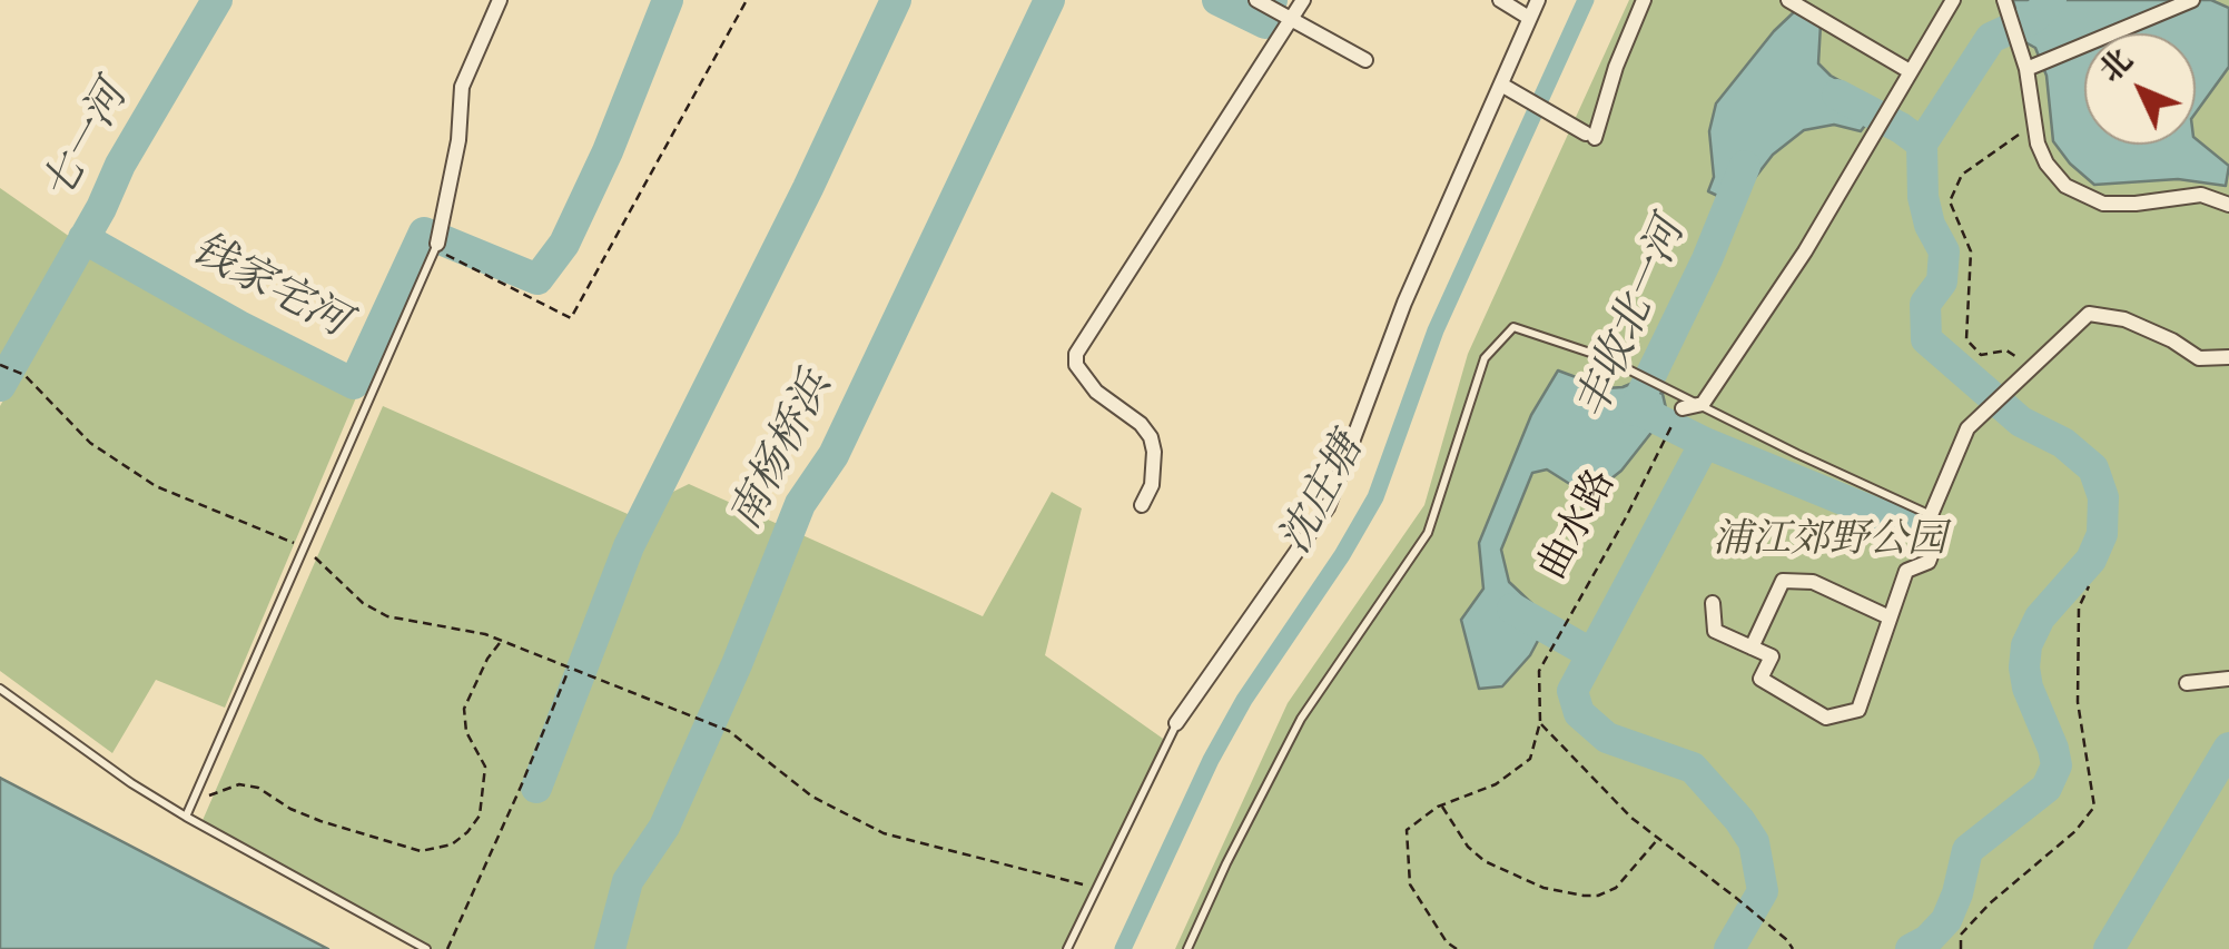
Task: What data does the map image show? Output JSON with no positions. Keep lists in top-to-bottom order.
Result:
{
  "streets": {
    "path": ["曲水路"]
  },
  "water": [
    "七一河",
    "钱家宅河",
    "丰收北一河",
    "南杨桥浜",
    "沈庄塘"
  ],
  "parks": ["浦江郊野公园"],
  "north": "top left"
}
